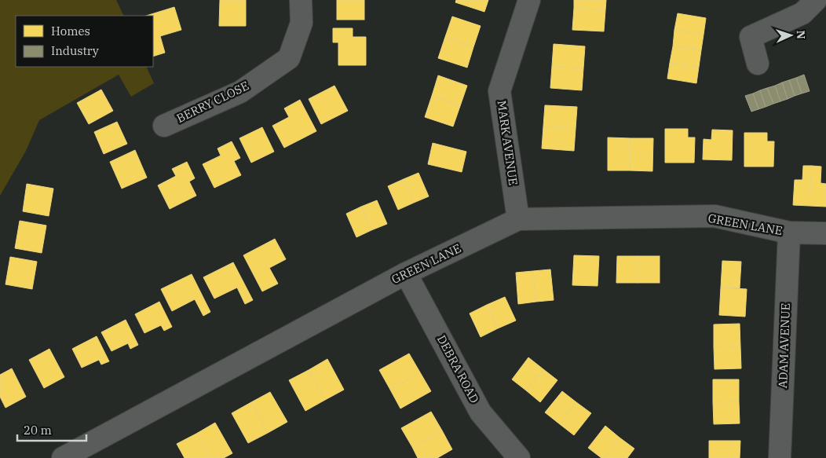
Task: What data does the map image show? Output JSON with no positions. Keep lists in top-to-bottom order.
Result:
{
  "streets": {
    "street": [
      "BERRY CLOSE",
      "MARK AVENUE",
      "GREEN LANE",
      "ADAM AVENUE",
      "DEBRA ROAD"
    ]
  },
  "crossings": [
    ["MARK AVENUE", "GREEN LANE"],
    ["GREEN LANE", "ADAM AVENUE"],
    ["GREEN LANE", "DEBRA ROAD"]
  ],
  "legend": ["Homes", "Industry"],
  "scale_bar": "20 m",
  "north": "right"
}
